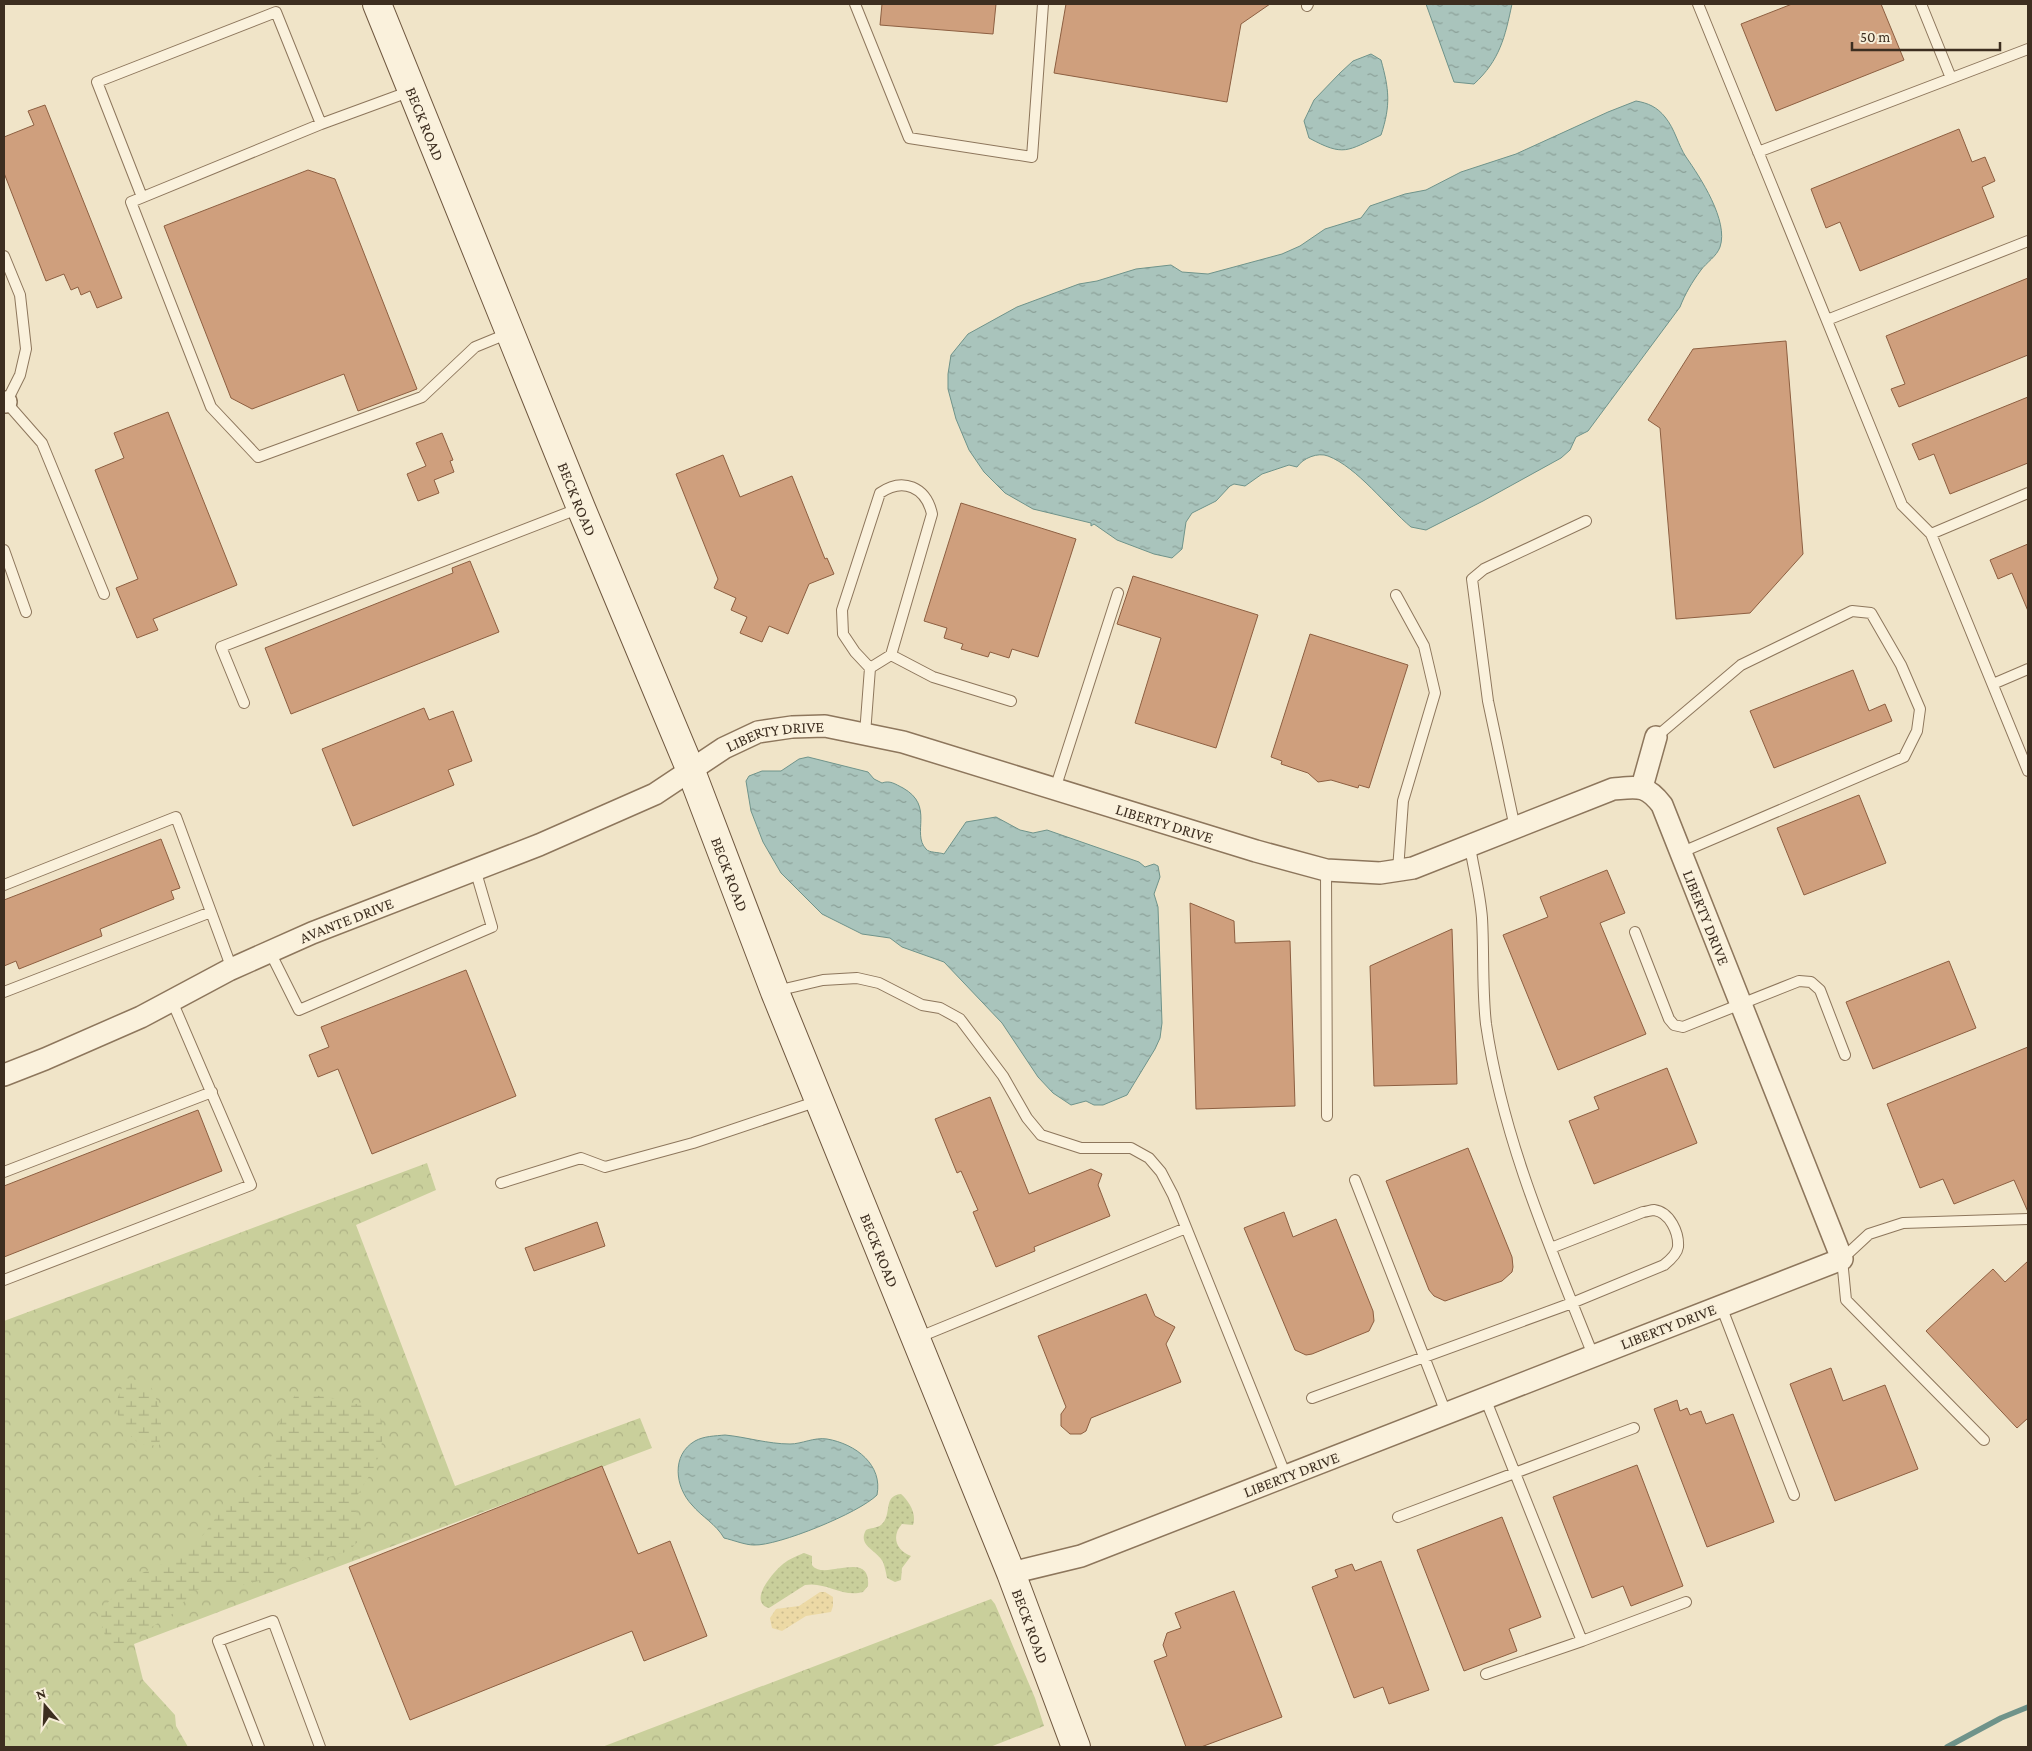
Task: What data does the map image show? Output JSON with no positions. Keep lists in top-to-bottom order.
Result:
{
  "streets": {
    "street": ["BECK ROAD", "LIBERTY DRIVE", "AVANTE DRIVE"]
  },
  "crossings": [
    ["BECK ROAD", "LIBERTY DRIVE"],
    ["BECK ROAD", "AVANTE DRIVE"],
    ["LIBERTY DRIVE", "AVANTE DRIVE"]
  ],
  "scale_bar": "50 m",
  "north": "top"
}
